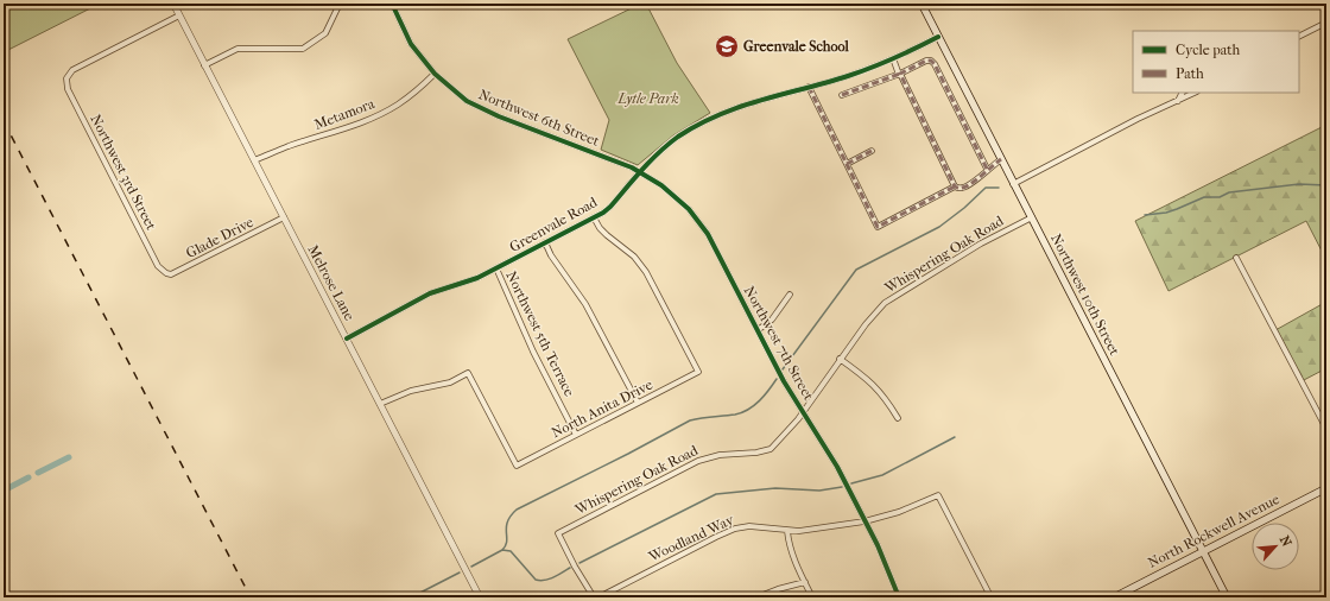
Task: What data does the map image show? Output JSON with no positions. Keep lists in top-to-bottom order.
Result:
{
  "streets": {
    "main road": ["Northwest 10th Street", "North Rockwell Avenue"],
    "street": [
      "Metamora",
      "Northwest 6th Street",
      "Northwest 3rd Street",
      "Greenvale Road",
      "Glade Drive",
      "Whispering Oak Road",
      "Melrose Lane",
      "Northwest 5th Terrace",
      "Northwest 7th Street",
      "North Anita Drive",
      "Woodland Way"
    ]
  },
  "crossings": [
    ["Metamora", "Northwest 6th Street"],
    ["Metamora", "Melrose Lane"],
    ["Northwest 6th Street", "Greenvale Road"],
    ["Northwest 6th Street", "Northwest 7th Street"],
    ["Northwest 3rd Street", "Glade Drive"],
    ["Northwest 3rd Street", "Melrose Lane"],
    ["Greenvale Road", "Melrose Lane"],
    ["Greenvale Road", "Northwest 10th Street"],
    ["Greenvale Road", "Northwest 5th Terrace"],
    ["Greenvale Road", "Northwest 7th Street"],
    ["Greenvale Road", "North Anita Drive"],
    ["Glade Drive", "Melrose Lane"],
    ["Whispering Oak Road", "Northwest 10th Street"],
    ["Whispering Oak Road", "Northwest 7th Street"],
    ["Melrose Lane", "North Anita Drive"],
    ["Northwest 10th Street", "North Rockwell Avenue"],
    ["Northwest 5th Terrace", "North Anita Drive"],
    ["Northwest 7th Street", "Woodland Way"]
  ],
  "parks": ["Lytle Park"],
  "places": {
    "school or university": ["Greenvale School"]
  },
  "legend": ["Cycle path", "Path"],
  "north": "top right"
}
